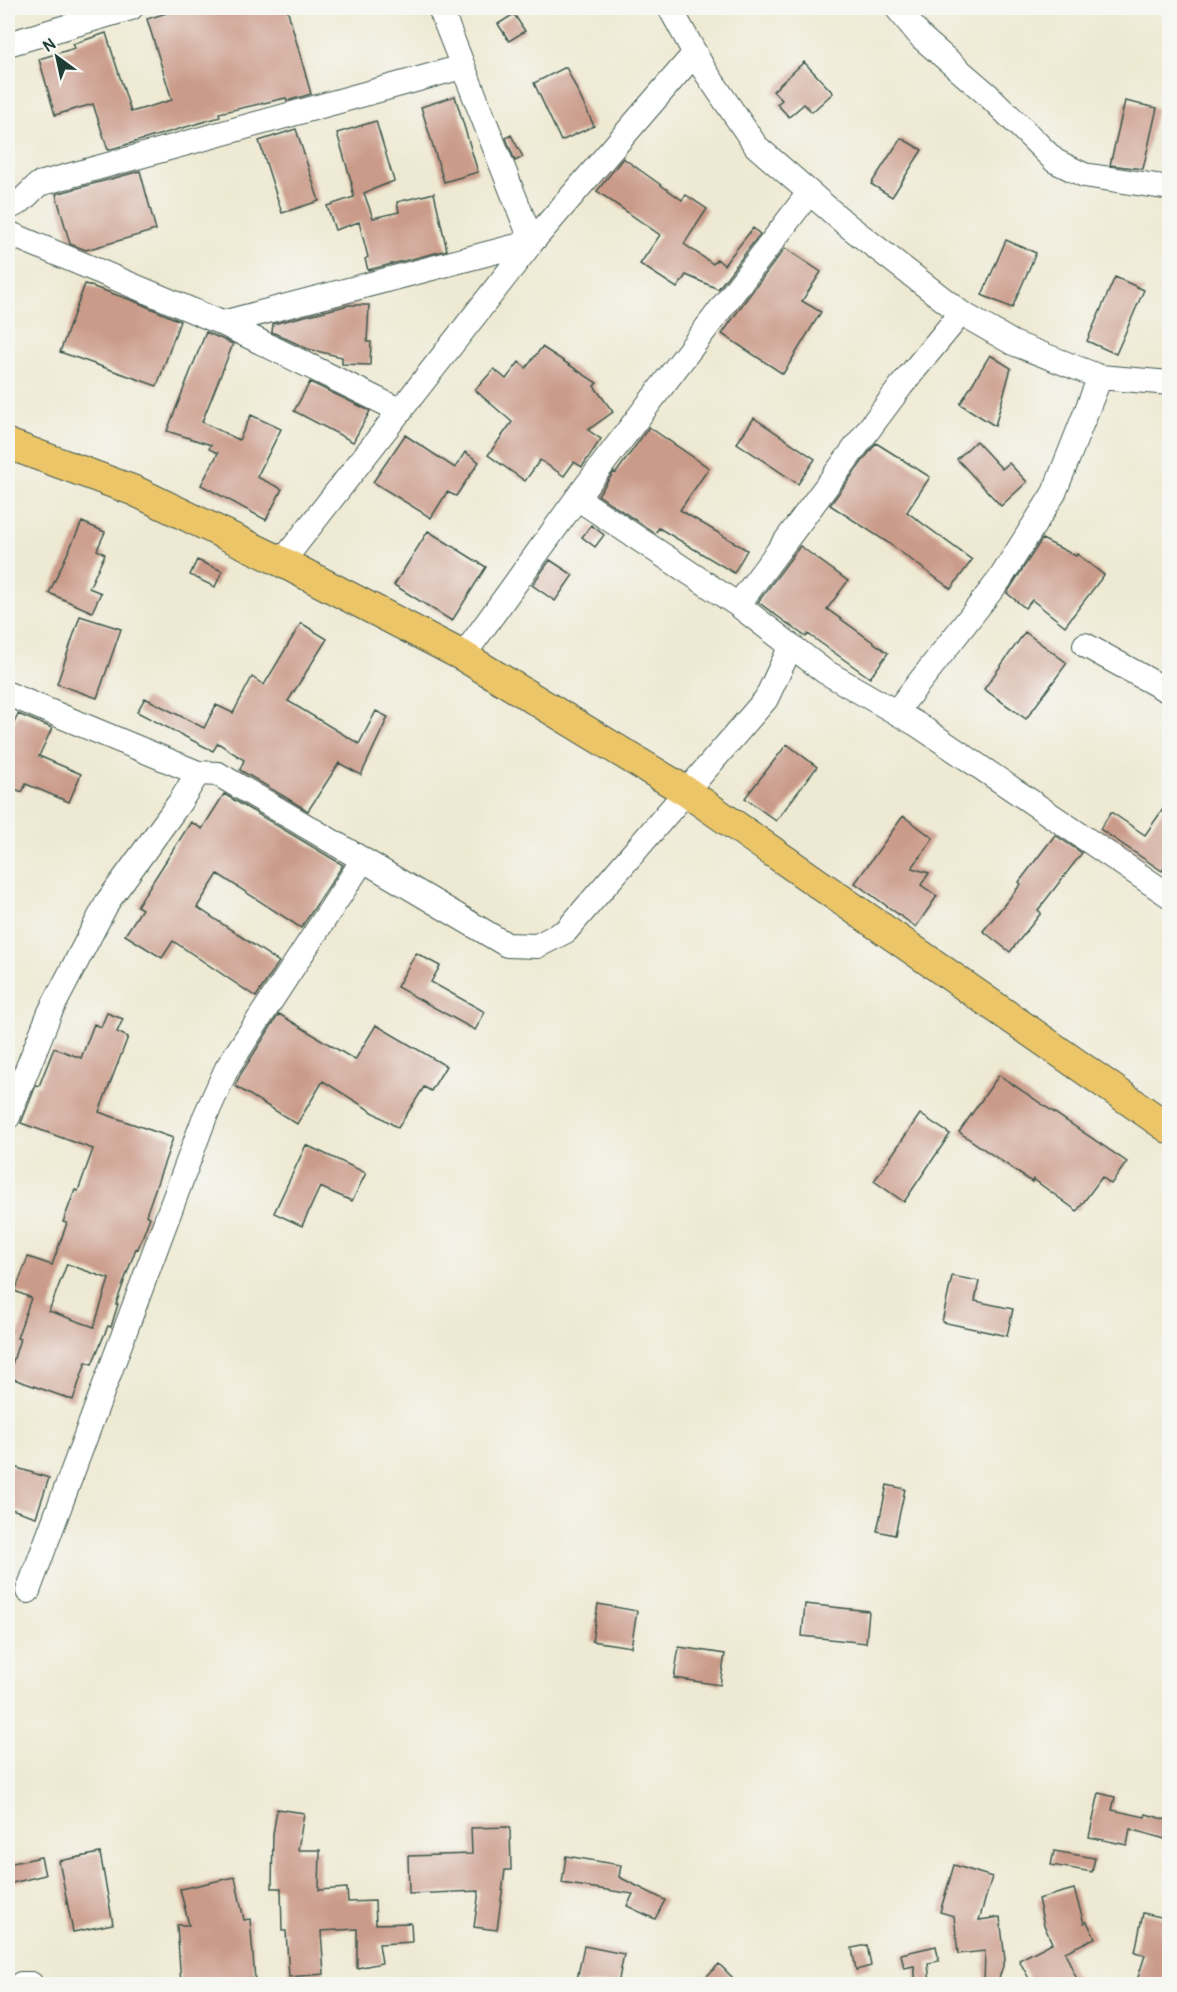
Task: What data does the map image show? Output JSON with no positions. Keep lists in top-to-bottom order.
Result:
{
  "north": "top left"
}
